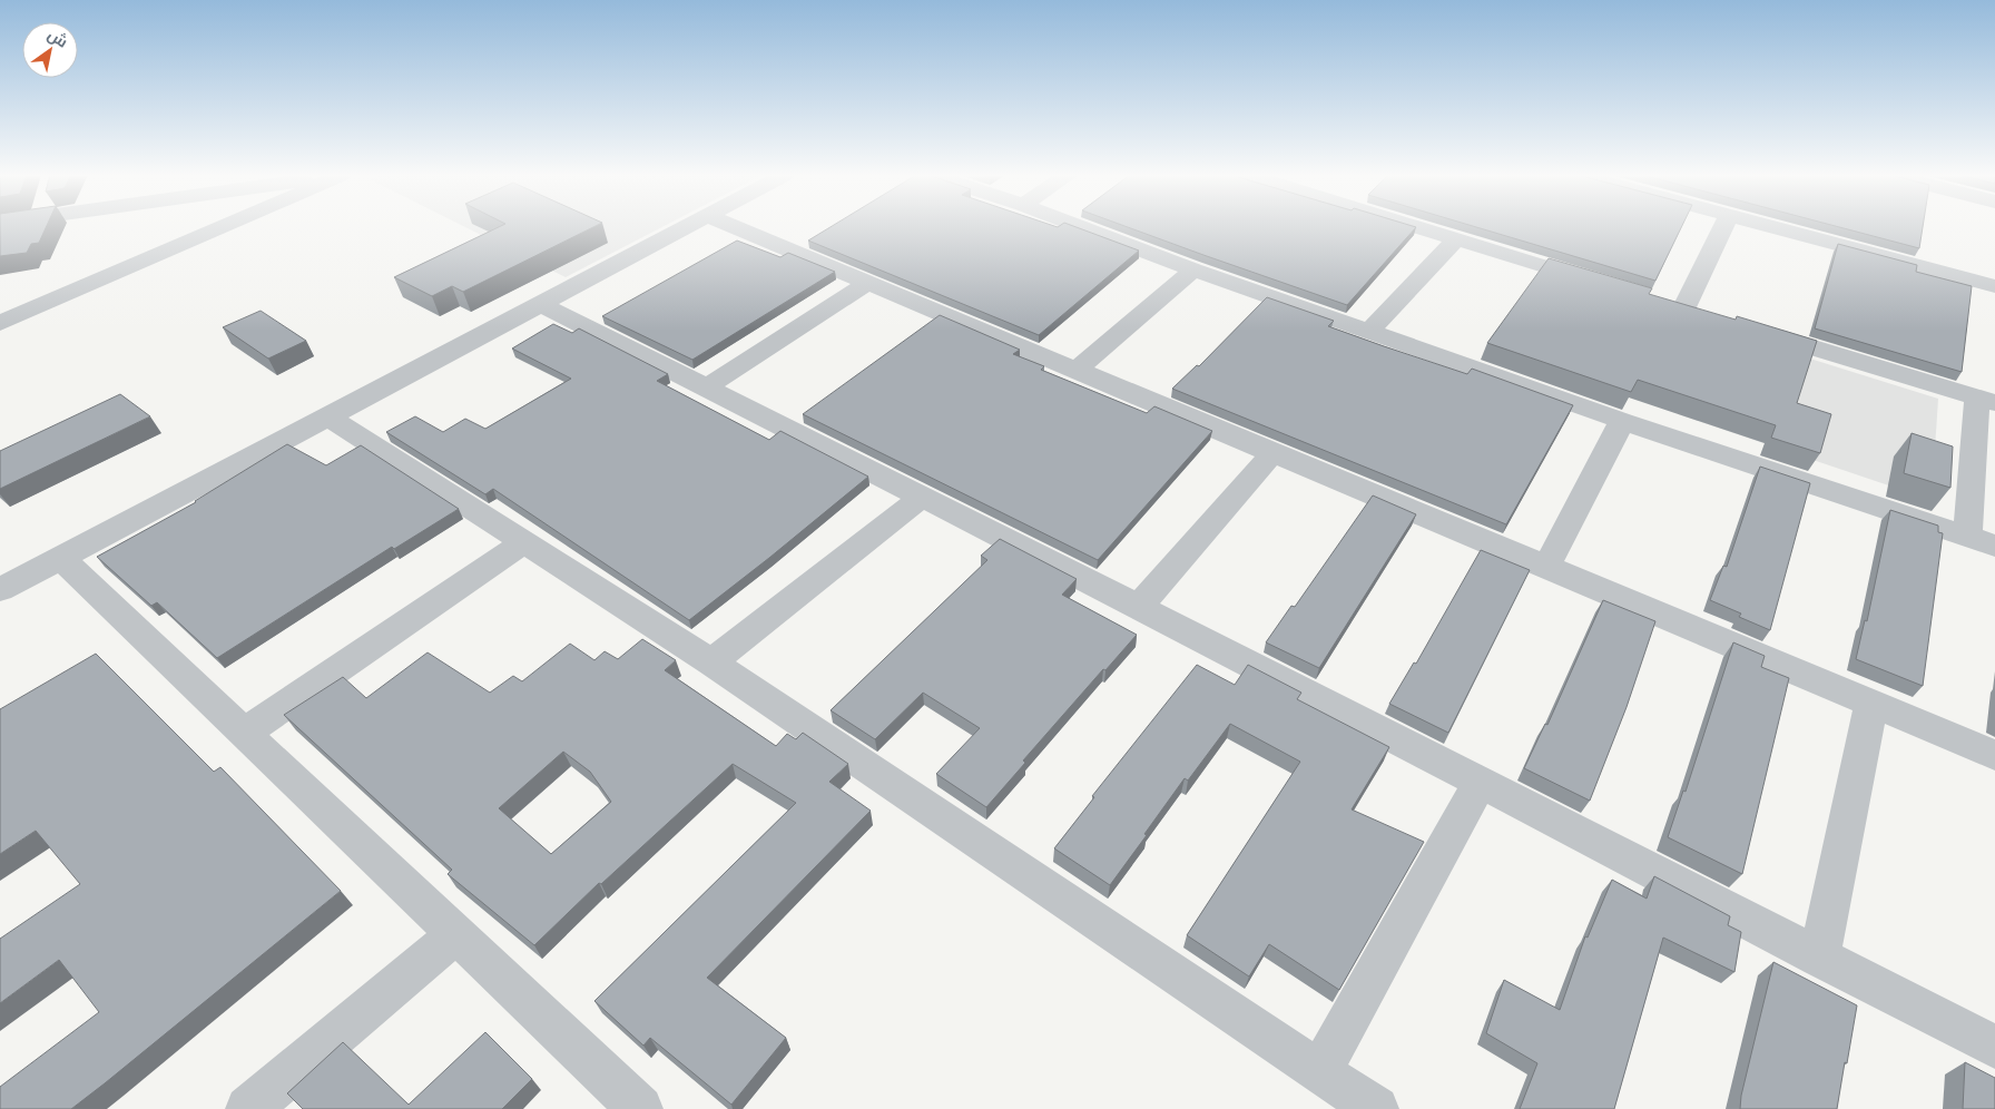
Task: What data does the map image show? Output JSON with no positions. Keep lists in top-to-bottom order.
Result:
{
  "north": "top right"
}
